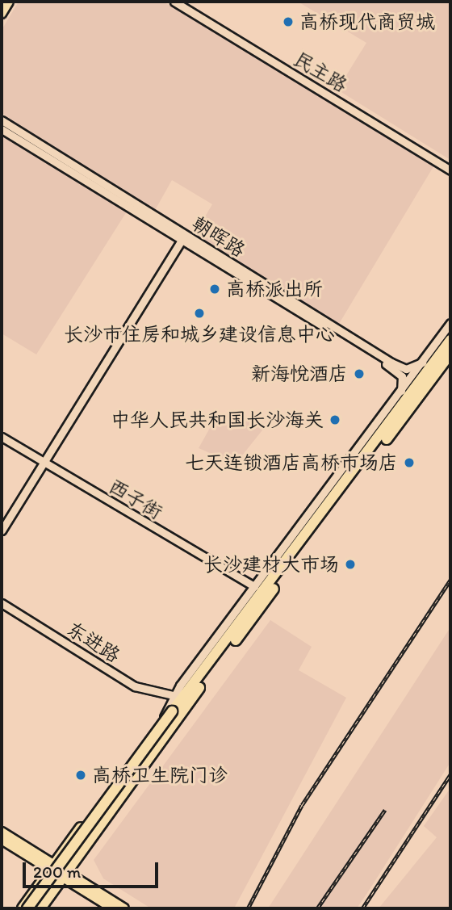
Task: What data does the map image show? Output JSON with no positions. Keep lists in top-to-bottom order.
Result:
{
  "streets": {
    "street": [
      "民主路",
      "朝晖路",
      "西子街",
      "东进路"
    ]
  },
  "places": [
    "高桥现代商贸城",
    "高桥派出所",
    "长沙市住房和城乡建设信息中心",
    "新海悦酒店",
    "中华人民共和国长沙海关",
    "七天连锁酒店高桥市场店",
    "长沙建材大市场",
    "高桥卫生院门诊"
  ],
  "scale_bar": "200 m"
}
